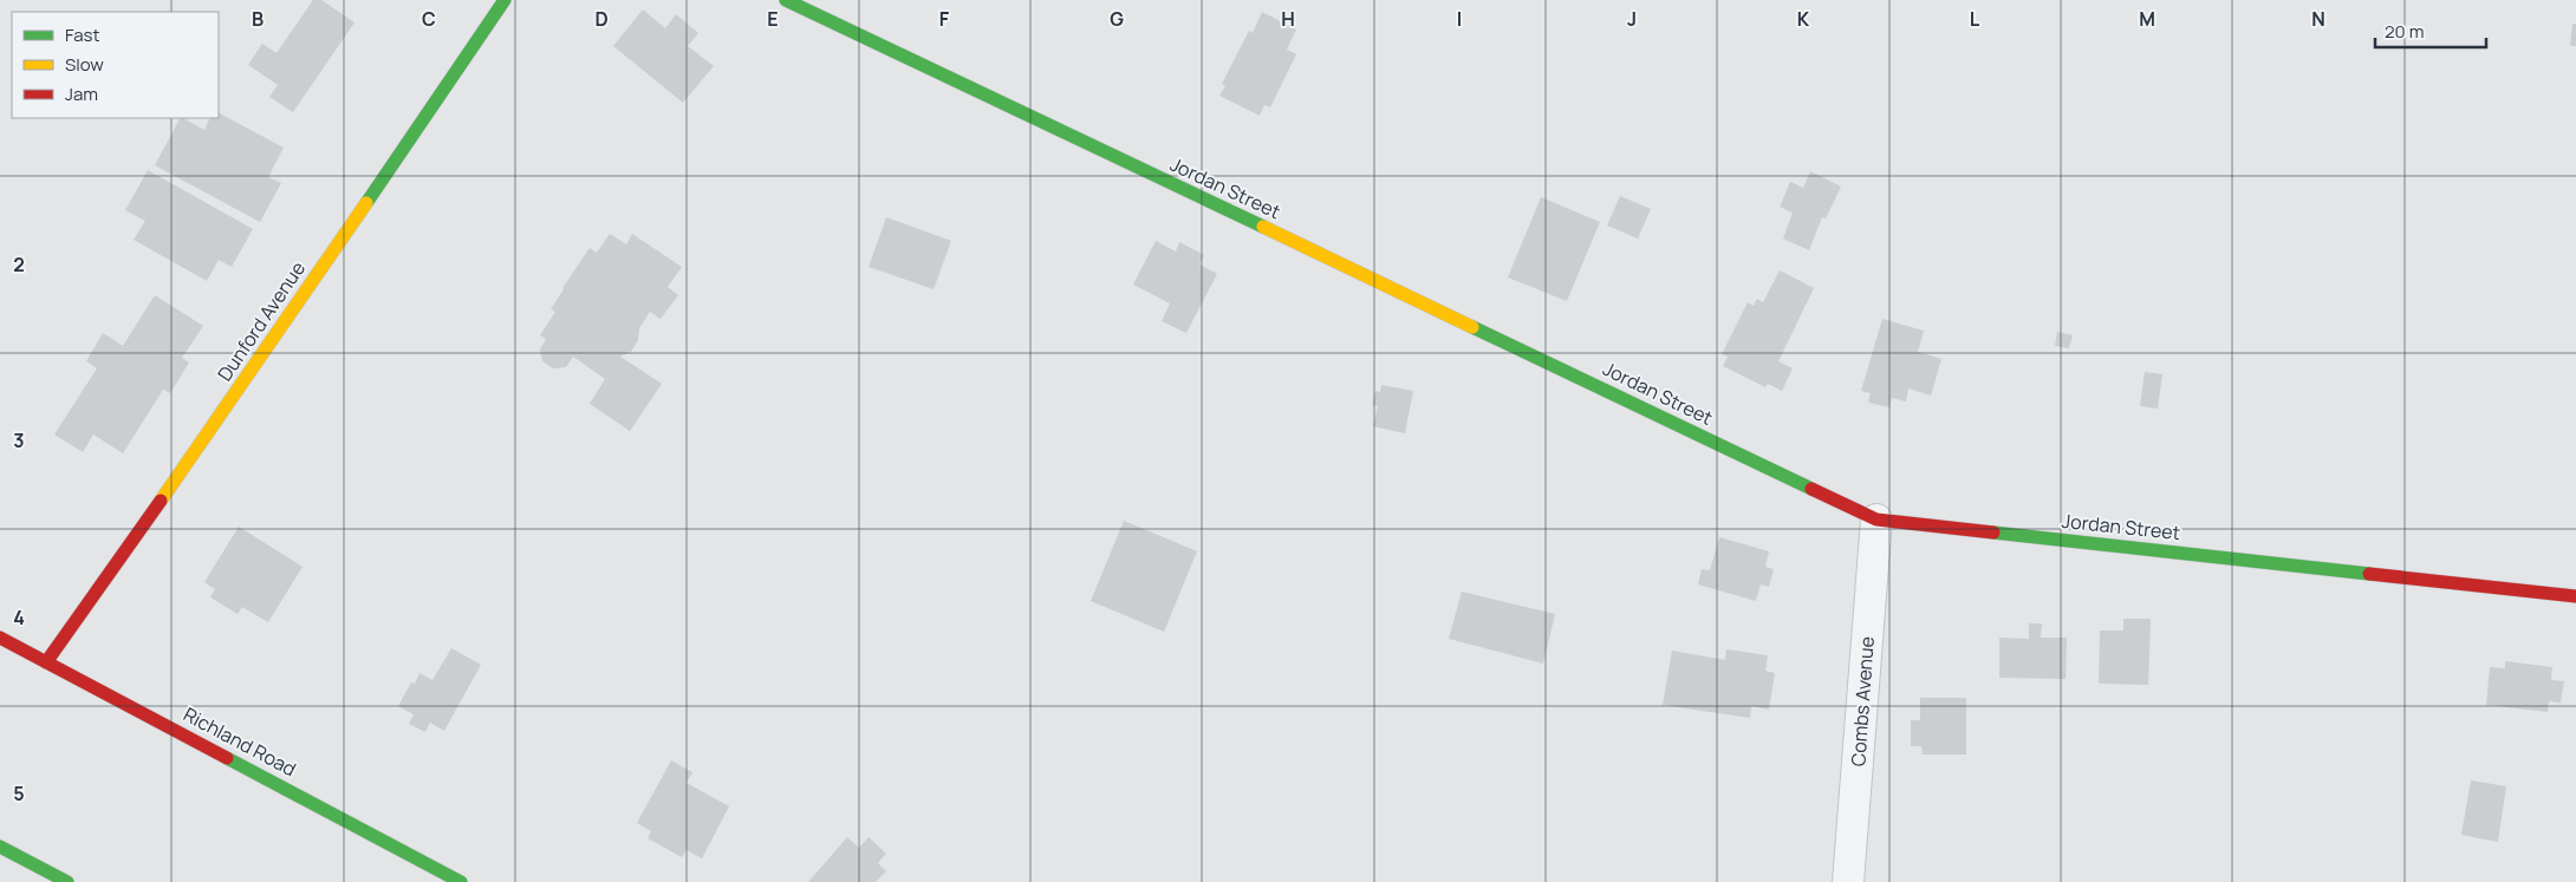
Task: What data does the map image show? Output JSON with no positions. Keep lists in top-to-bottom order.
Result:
{
  "streets": {
    "street": [
      "Jordan Street",
      "Dunford Avenue",
      "Combs Avenue",
      "Richland Road"
    ]
  },
  "crossings": [
    ["Jordan Street", "Combs Avenue"],
    ["Dunford Avenue", "Richland Road"]
  ],
  "legend": ["Fast", "Slow", "Jam"],
  "scale_bar": "20 m",
  "grid": {
    "columns": [
      "B",
      "C",
      "D",
      "E",
      "F",
      "G",
      "H",
      "I",
      "J",
      "K",
      "L",
      "M",
      "N"
    ],
    "rows": [
      "2",
      "3",
      "4",
      "5"
    ]
  }
}
